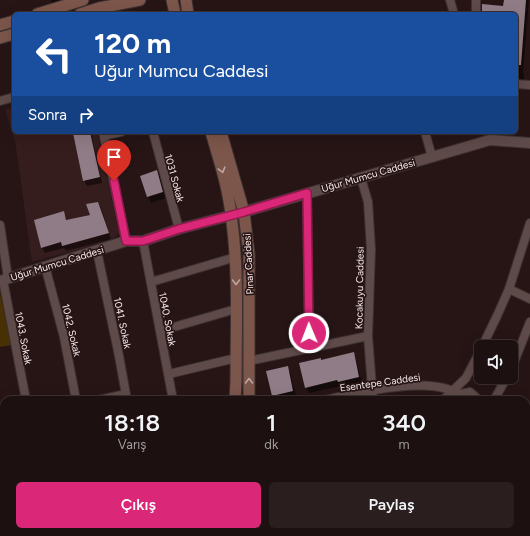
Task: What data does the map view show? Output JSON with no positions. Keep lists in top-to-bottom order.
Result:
{
  "streets": {
    "main road": ["Pınar Caddesi"],
    "street": [
      "Uğur Mumcu Caddesi",
      "1031 Sokak",
      "Kocakuyu Caddesi",
      "1040. Sokak",
      "1041. Sokak",
      "1042. Sokak",
      "1043. Sokak",
      "Esentepe Caddesi"
    ]
  },
  "crossings": [
    ["Uğur Mumcu Caddesi", "1031 Sokak"],
    ["Uğur Mumcu Caddesi", "Pınar Caddesi"],
    ["Uğur Mumcu Caddesi", "Kocakuyu Caddesi"],
    ["Uğur Mumcu Caddesi", "1040. Sokak"],
    ["Uğur Mumcu Caddesi", "1041. Sokak"],
    ["Uğur Mumcu Caddesi", "1042. Sokak"],
    ["Uğur Mumcu Caddesi", "1043. Sokak"],
    ["Kocakuyu Caddesi", "Esentepe Caddesi"]
  ],
  "page": {
    "turn": ["120 m", "Uğur Mumcu Caddesi"],
    "then": "Sonra",
    "eta": [
      "18:18",
      "Varış",
      "1",
      "dk",
      "340",
      "m"
    ],
    "buttons": ["Çıkış", "Paylaş"]
  }
}
